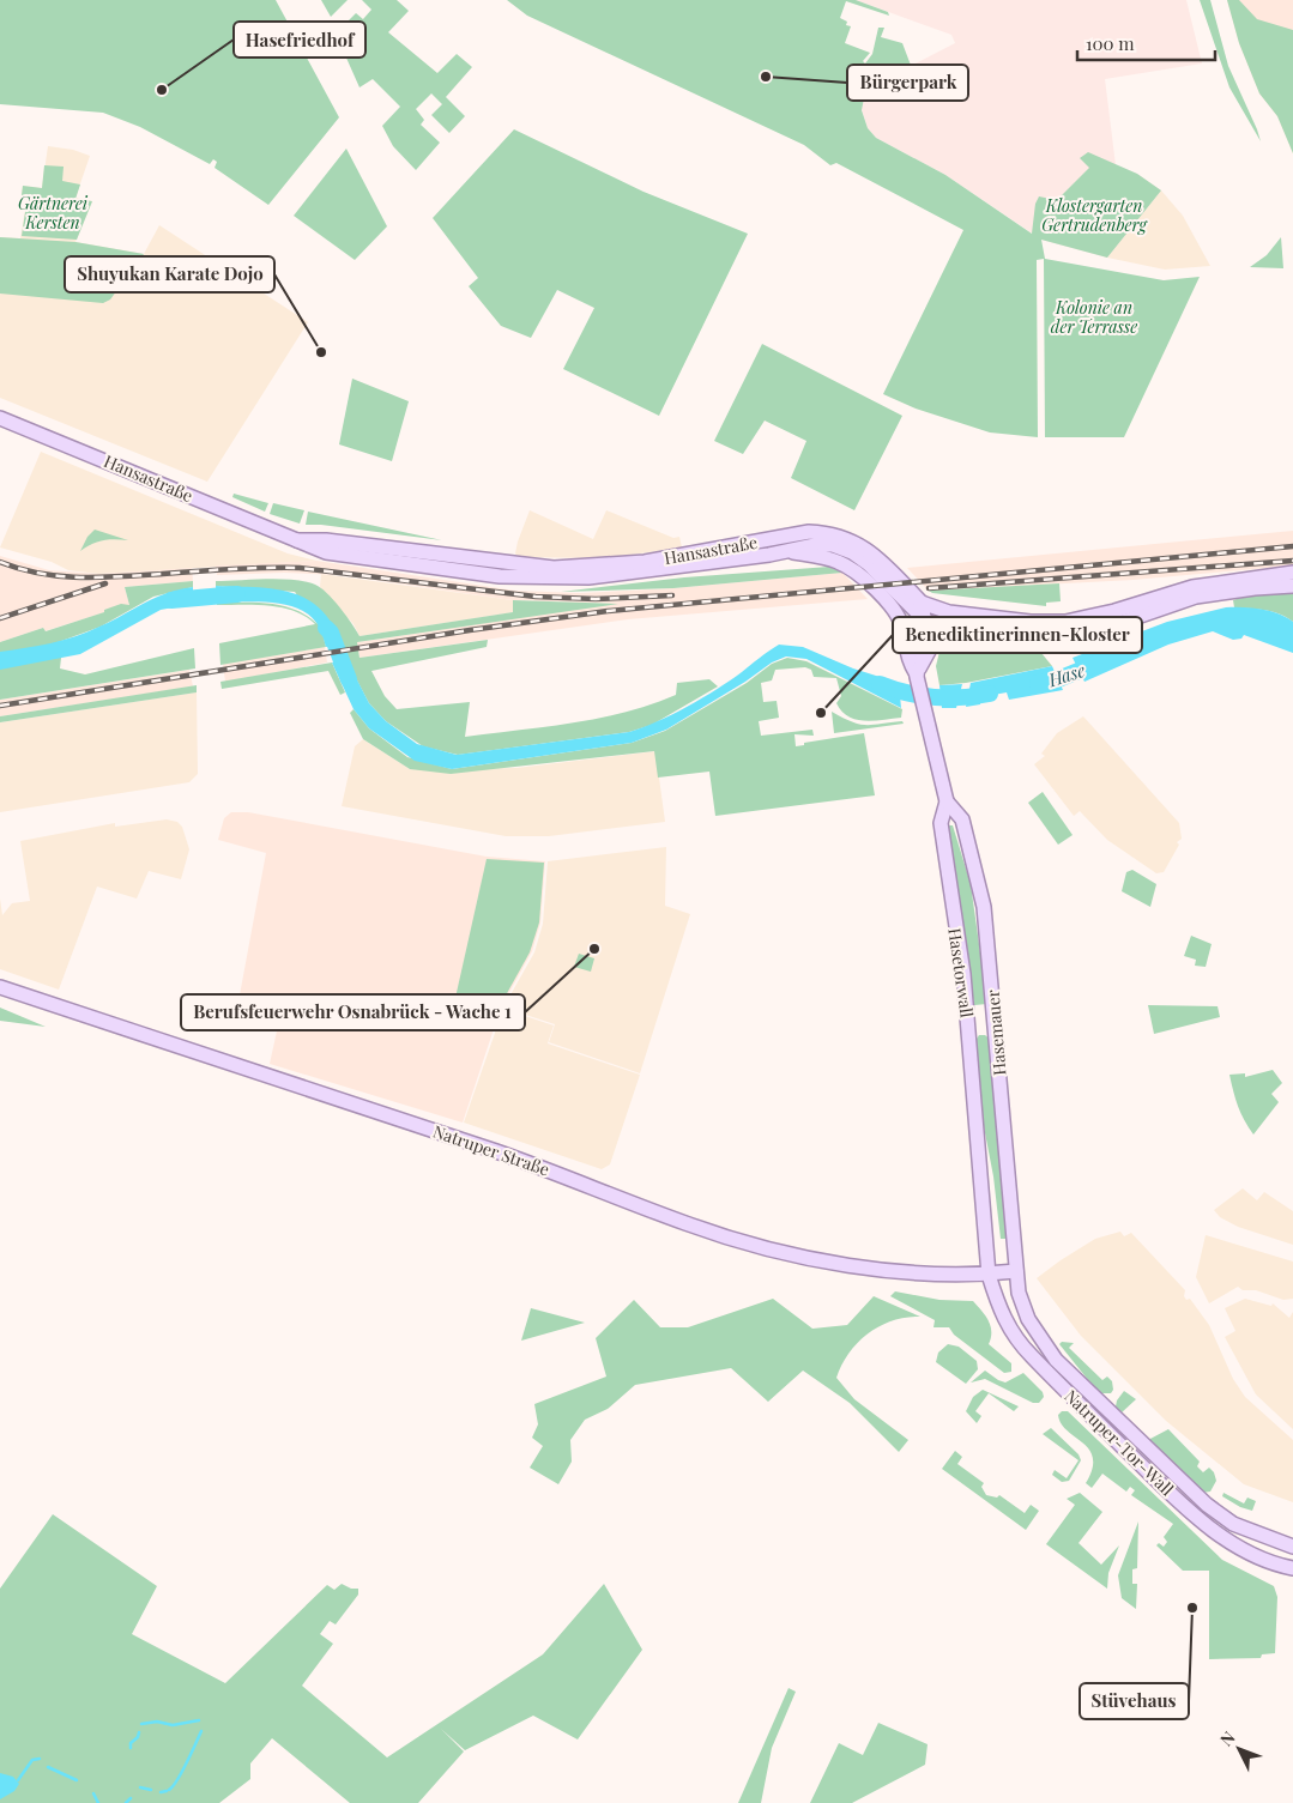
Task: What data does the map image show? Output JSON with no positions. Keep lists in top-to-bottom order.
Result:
{
  "streets": {
    "main road": [
      "Hansastraße",
      "Hasetorwall",
      "Hasemauer",
      "Natruper Straße",
      "Natruper-Tor-Wall"
    ]
  },
  "crossings": [
    ["Hansastraße", "Hasetorwall"],
    ["Hasetorwall", "Hasemauer"],
    ["Hasetorwall", "Natruper Straße"],
    ["Hasetorwall", "Natruper-Tor-Wall"],
    ["Hasemauer", "Natruper Straße"],
    ["Hasemauer", "Natruper-Tor-Wall"],
    ["Natruper Straße", "Natruper-Tor-Wall"]
  ],
  "water": ["Hase"],
  "parks": ["Gärtnerei Kersten", "Klostergarten Gertrudenberg", "Kolonie an der Terrasse"],
  "places": [
    "Bürgerpark",
    "Hasefriedhof",
    "Shuyukan Karate Dojo",
    "Benediktinerinnen-Kloster",
    "Berufsfeuerwehr Osnabrück - Wache 1",
    "Stüvehaus"
  ],
  "scale_bar": "100 m",
  "north": "top left"
}
